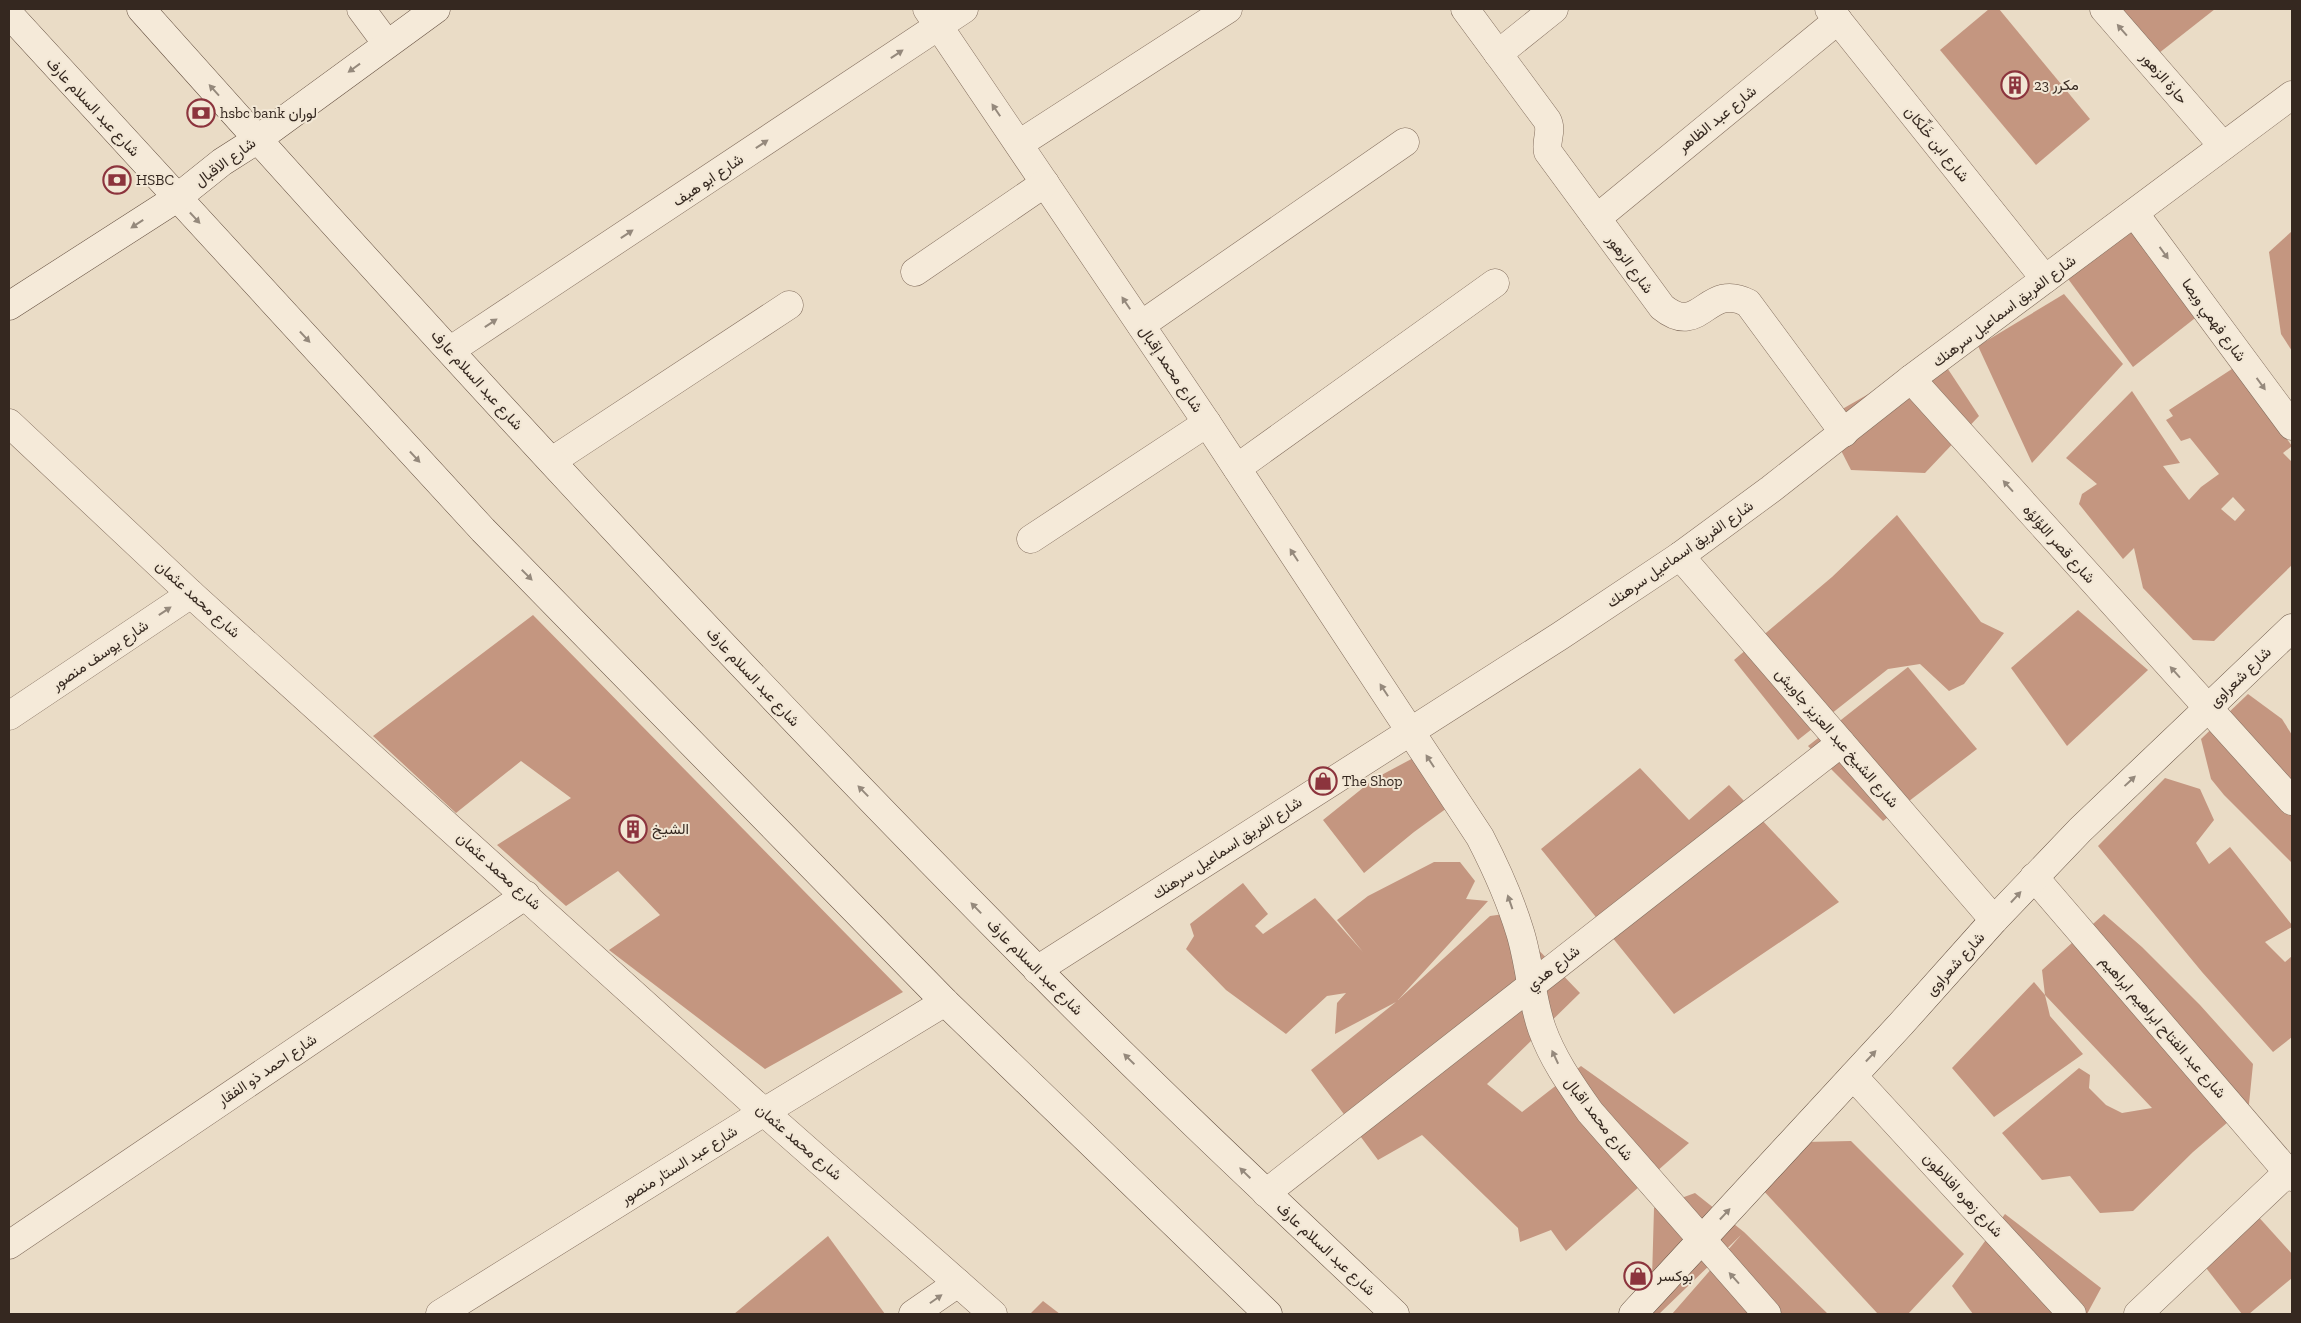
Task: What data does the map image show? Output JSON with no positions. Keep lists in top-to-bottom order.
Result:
{
  "streets": {
    "street": [
      "حارة الزهور",
      "شارع عبد السلام عارف",
      "شارع عبد الظاهر",
      "شارع ابن خَلِّكان",
      "شارع الاقبال",
      "شارع ابو هيف",
      "شارع الزهور",
      "شارع الفريق اسماعيل سرهنك",
      "شارع فهمي ويصا",
      "شارع محمد إقبال",
      "شارع قصر اللؤلؤه",
      "شارع محمد عثمان",
      "شارع يوسف منصور",
      "شارع شعراوى",
      "شارع الشيخ عبد العزيز جاويش",
      "شارع هدي",
      "شارع عبد الفتاح ابراهيم ابراهيم",
      "شارع احمد ذو الفقار",
      "شارع محمد اقبال",
      "شارع عبد الستار منصور",
      "شارع زهره افلاطون"
    ]
  },
  "crossings": [
    ["حارة الزهور", "شارع الفريق اسماعيل سرهنك"],
    ["شارع عبد السلام عارف", "شارع الاقبال"],
    ["شارع عبد السلام عارف", "شارع ابو هيف"],
    ["شارع عبد السلام عارف", "شارع الفريق اسماعيل سرهنك"],
    ["شارع عبد السلام عارف", "شارع هدي"],
    ["شارع عبد السلام عارف", "شارع عبد الستار منصور"],
    ["شارع عبد الظاهر", "شارع ابن خَلِّكان"],
    ["شارع عبد الظاهر", "شارع الزهور"],
    ["شارع ابن خَلِّكان", "شارع الفريق اسماعيل سرهنك"],
    ["شارع ابو هيف", "شارع محمد إقبال"],
    ["شارع الزهور", "شارع الفريق اسماعيل سرهنك"],
    ["شارع الفريق اسماعيل سرهنك", "شارع فهمي ويصا"],
    ["شارع الفريق اسماعيل سرهنك", "شارع محمد إقبال"],
    ["شارع الفريق اسماعيل سرهنك", "شارع قصر اللؤلؤه"],
    ["شارع الفريق اسماعيل سرهنك", "شارع الشيخ عبد العزيز جاويش"],
    ["شارع الفريق اسماعيل سرهنك", "شارع محمد اقبال"],
    ["شارع محمد إقبال", "شارع محمد اقبال"],
    ["شارع قصر اللؤلؤه", "شارع شعراوى"],
    ["شارع محمد عثمان", "شارع يوسف منصور"],
    ["شارع محمد عثمان", "شارع احمد ذو الفقار"],
    ["شارع محمد عثمان", "شارع عبد الستار منصور"],
    ["شارع شعراوى", "شارع الشيخ عبد العزيز جاويش"],
    ["شارع شعراوى", "شارع عبد الفتاح ابراهيم ابراهيم"],
    ["شارع شعراوى", "شارع محمد اقبال"],
    ["شارع شعراوى", "شارع زهره افلاطون"],
    ["شارع الشيخ عبد العزيز جاويش", "شارع هدي"],
    ["شارع هدي", "شارع محمد اقبال"]
  ],
  "one_way": [
    "حارة الزهور",
    "شارع الاقبال",
    "شارع فهمي ويصا",
    "شارع محمد إقبال",
    "شارع قصر اللؤلؤه",
    "شارع يوسف منصور",
    "شارع شعراوى",
    "شارع محمد اقبال"
  ],
  "places": {
    "building": ["23 مكرر", "الشيخ"],
    "bank": ["hsbc bank لوران", "HSBC"],
    "shop": ["The Shop", "بوكسر"]
  }
}
